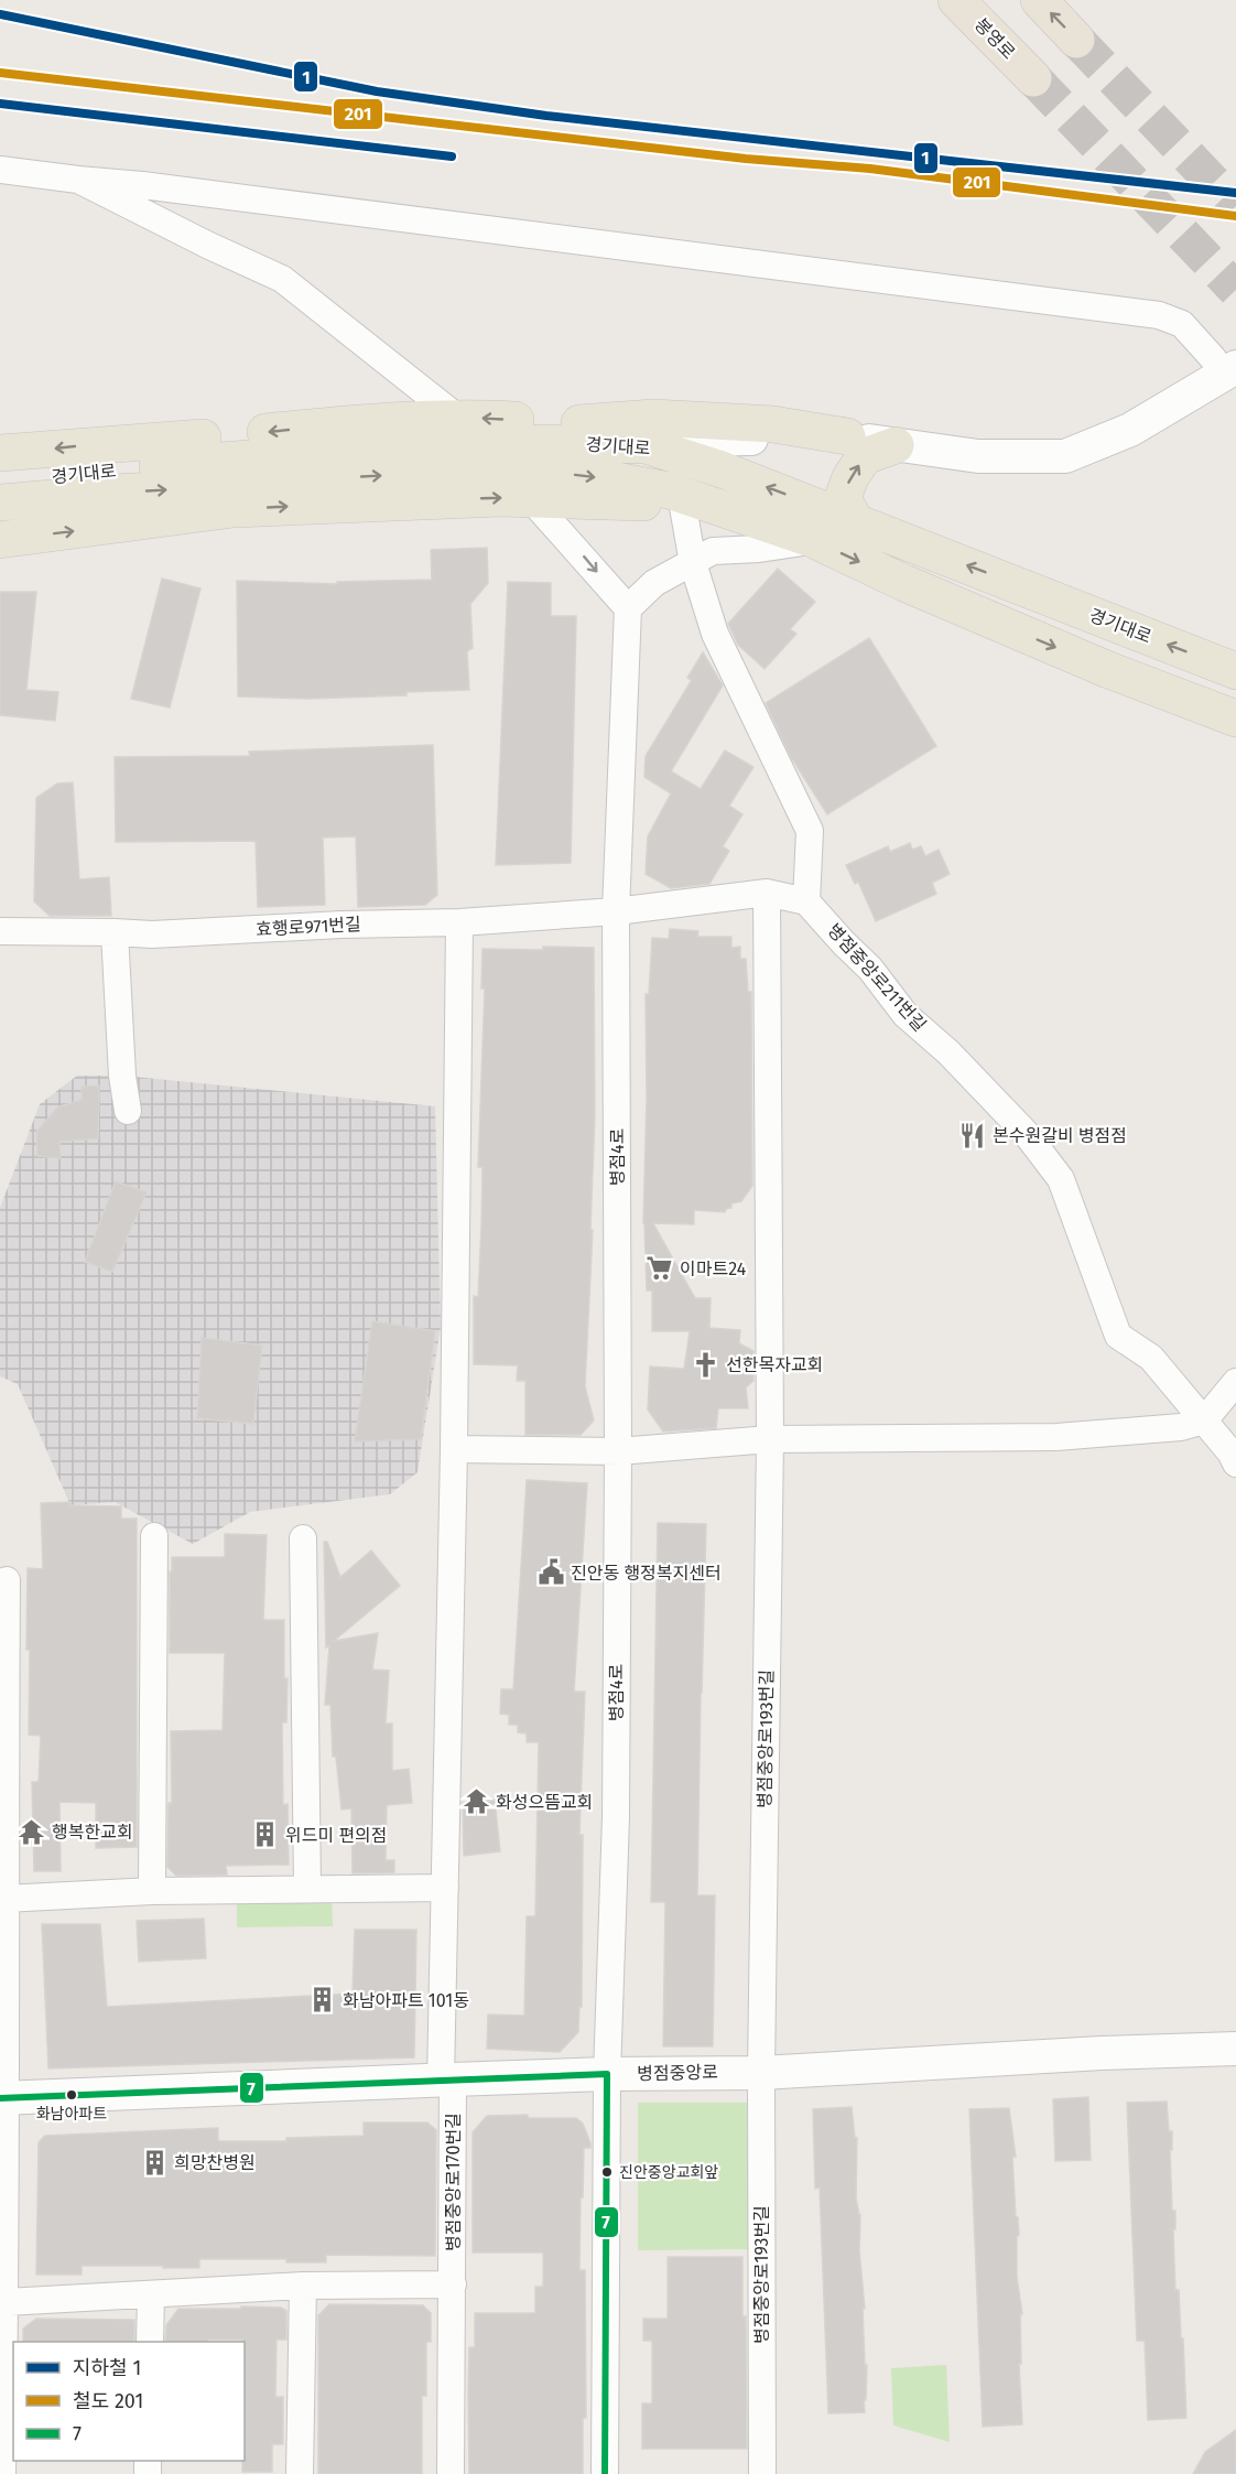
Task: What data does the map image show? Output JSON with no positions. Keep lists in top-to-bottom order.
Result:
{
  "streets": {
    "highway": ["봉영로"],
    "main road": ["경기대로"],
    "street": [
      "효행로971번길",
      "병점중앙로211번길",
      "병점4로",
      "병점중앙로193번길",
      "병점중앙로",
      "병점중앙로170번길"
    ]
  },
  "crossings": [
    ["효행로971번길", "병점4로"],
    ["효행로971번길", "병점중앙로170번길"],
    ["병점4로", "병점중앙로"],
    ["병점중앙로193번길", "병점중앙로"],
    ["병점중앙로", "병점중앙로170번길"]
  ],
  "places": {
    "restaurant": ["본수원갈비 병점점"],
    "supermarket": ["이마트24"],
    "church": ["선한목자교회"],
    "public building": ["진안동 행정복지센터"],
    "temple": ["화성으뜸교회", "행복한교회"],
    "building": ["위드미 편의점", "화남아파트 101동", "희망찬병원"],
    "other": ["화남아파트", "진안중앙교회앞"]
  },
  "lines": ["metro line 1", "rail line 201", "transit line 7"],
  "legend": ["지하철 1", "철도 201", "7"]
}
